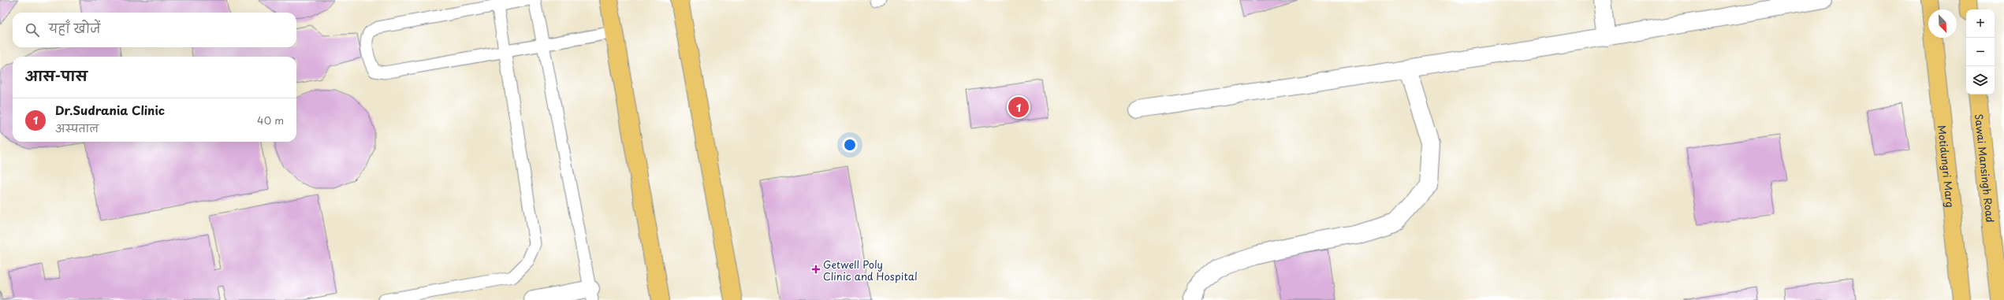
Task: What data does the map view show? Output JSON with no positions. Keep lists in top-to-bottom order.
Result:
{
  "streets": {
    "main road": ["Motidungri Marg", "Sawai Mansingh Road"]
  },
  "places": {
    "health": ["Getwell Poly Clinic and Hospital"]
  },
  "north": "bottom right",
  "page": {
    "map_buttons": ["+", "−"],
    "search": "यहाँ खोजें",
    "heading": "आस-पास",
    "pins": "1",
    "list": [
      {
        "mark": "1",
        "name": "Dr.Sudrania Clinic",
        "note": "अस्पताल",
        "value": "40 m"
      }
    ]
  }
}
